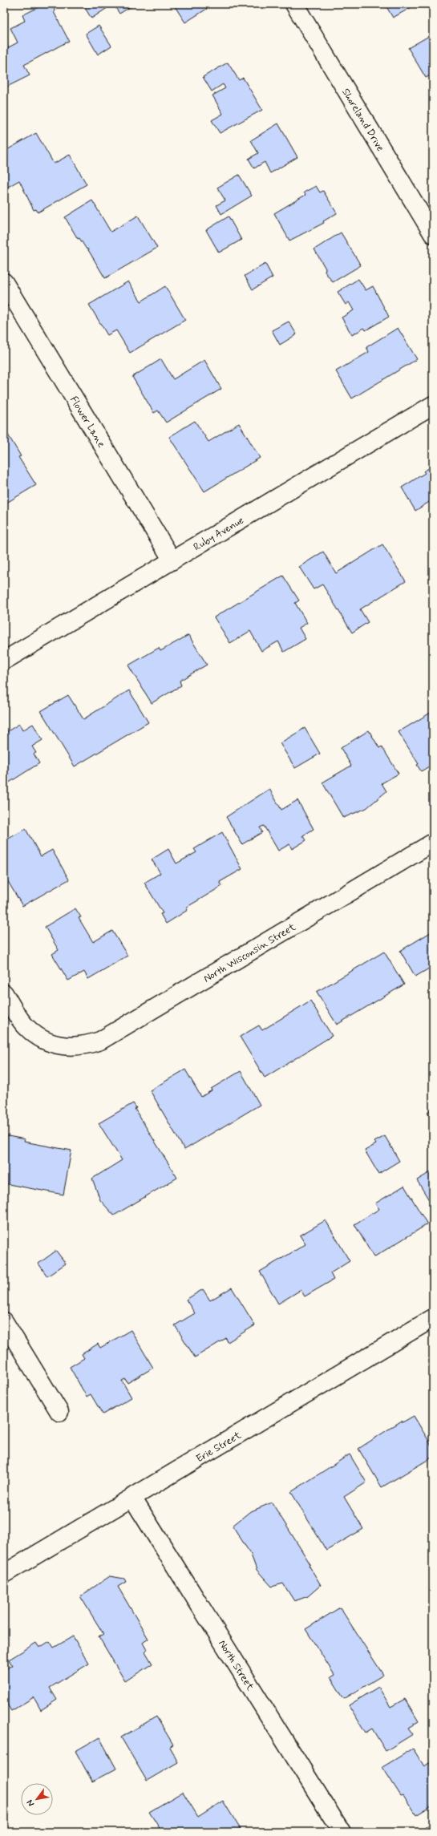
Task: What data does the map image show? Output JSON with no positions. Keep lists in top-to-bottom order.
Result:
{
  "streets": {
    "street": [
      "Shoreland Drive",
      "Flower Lane",
      "Ruby Avenue",
      "North Wisconsin Street",
      "Erie Street",
      "North Street"
    ]
  },
  "crossings": [
    ["Flower Lane", "Ruby Avenue"],
    ["Erie Street", "North Street"]
  ],
  "north": "bottom left"
}
